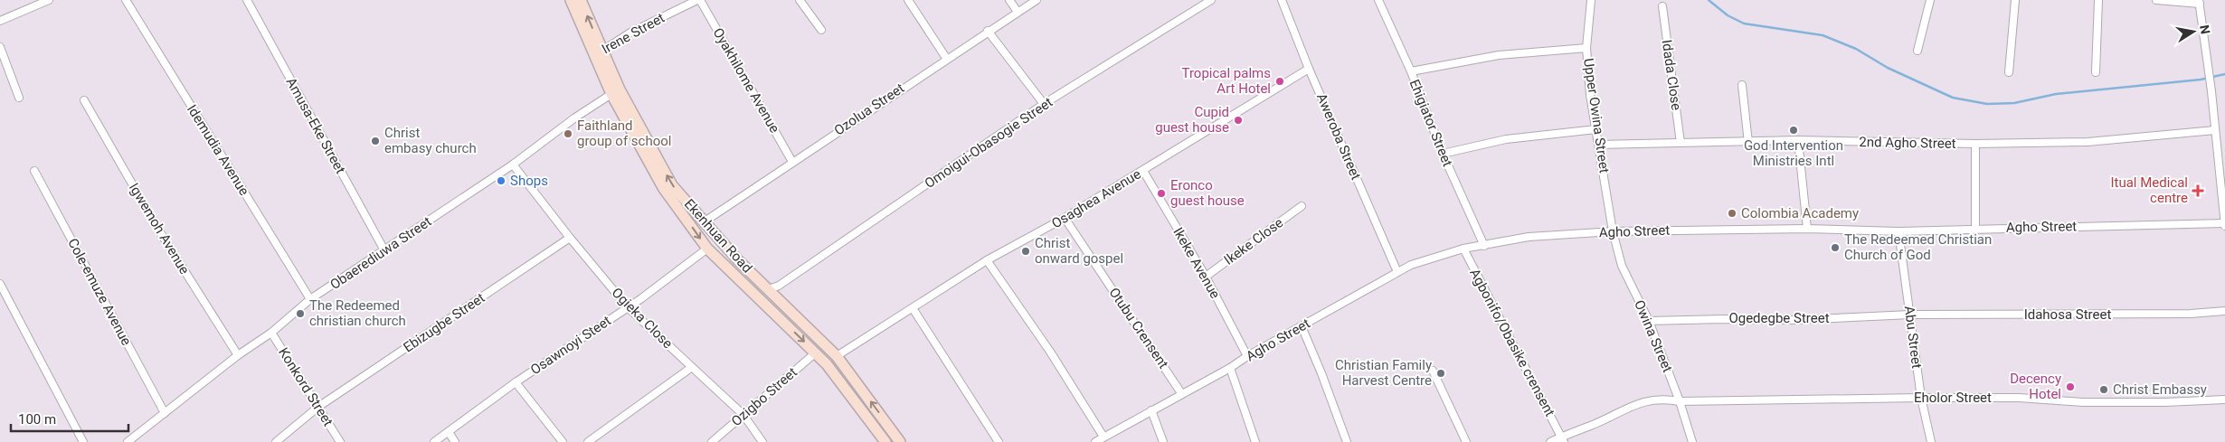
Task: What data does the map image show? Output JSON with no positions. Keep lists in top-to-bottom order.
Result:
{
  "streets": {
    "main road": ["Ekenhuan Road"],
    "street": [
      "Irene Street",
      "Idada Close",
      "Oyakhilome Avenue",
      "Ozolua Street",
      "Upper Owina Street",
      "Ehigiator Street",
      "Amusa-Eke Street",
      "Aweroba Street",
      "Omoigui-Obasogie Street",
      "2nd Agho Street",
      "Idemudia Avenue",
      "Osaghea Avenue",
      "Agho Street",
      "Igwemoh Avenue",
      "Ikeke Close",
      "Obaerediuwa Street",
      "Ikeke Avenue",
      "Cole-emuze Avenue",
      "Idahosa Street",
      "Ogieka Close",
      "Ogedegbe Street",
      "Ebizugbe Street",
      "Otubu Crensent",
      "Owina Street",
      "Abu Street",
      "Agbonifo/Obasike crensent",
      "Osawnoyi Steet",
      "Konkord Street",
      "Ozigbo Street",
      "Eholor Street"
    ]
  },
  "crossings": [
    ["Irene Street", "Oyakhilome Avenue"],
    ["Irene Street", "Ekenhuan Road"],
    ["Idada Close", "2nd Agho Street"],
    ["Oyakhilome Avenue", "Ozolua Street"],
    ["Ozolua Street", "Ekenhuan Road"],
    ["Upper Owina Street", "2nd Agho Street"],
    ["Upper Owina Street", "Agho Street"],
    ["Upper Owina Street", "Owina Street"],
    ["Ehigiator Street", "Agho Street"],
    ["Amusa-Eke Street", "Obaerediuwa Street"],
    ["Aweroba Street", "Osaghea Avenue"],
    ["Aweroba Street", "Agho Street"],
    ["Omoigui-Obasogie Street", "Ekenhuan Road"],
    ["Idemudia Avenue", "Obaerediuwa Street"],
    ["Osaghea Avenue", "Ekenhuan Road"],
    ["Osaghea Avenue", "Ikeke Avenue"],
    ["Osaghea Avenue", "Otubu Crensent"],
    ["Agho Street", "Ikeke Avenue"],
    ["Agho Street", "Otubu Crensent"],
    ["Agho Street", "Owina Street"],
    ["Agho Street", "Abu Street"],
    ["Agho Street", "Agbonifo/Obasike crensent"],
    ["Igwemoh Avenue", "Obaerediuwa Street"],
    ["Ekenhuan Road", "Obaerediuwa Street"],
    ["Ekenhuan Road", "Osawnoyi Steet"],
    ["Ekenhuan Road", "Ozigbo Street"],
    ["Ikeke Close", "Ikeke Avenue"],
    ["Obaerediuwa Street", "Cole-emuze Avenue"],
    ["Obaerediuwa Street", "Ogieka Close"],
    ["Obaerediuwa Street", "Konkord Street"],
    ["Idahosa Street", "Ogedegbe Street"],
    ["Idahosa Street", "Abu Street"],
    ["Ogieka Close", "Ebizugbe Street"],
    ["Ogieka Close", "Osawnoyi Steet"],
    ["Ogieka Close", "Ozigbo Street"],
    ["Ogedegbe Street", "Owina Street"],
    ["Ogedegbe Street", "Abu Street"],
    ["Ebizugbe Street", "Konkord Street"],
    ["Owina Street", "Eholor Street"],
    ["Abu Street", "Eholor Street"],
    ["Agbonifo/Obasike crensent", "Eholor Street"]
  ],
  "places": {
    "other": [
      "Tropical palms Art Hotel",
      "Cupid guest house",
      "God Intervention Ministries Intl",
      "Faithland group of school",
      "Christ embasy church",
      "Shops",
      "Eronco guest house",
      "Colombia Academy",
      "The Redeemed Christian Church of God",
      "Christ onward gospel",
      "The Redeemed christian church",
      "Christian Family Harvest Centre",
      "Decency Hotel",
      "Christ Embassy"
    ],
    "health": ["Itual Medical centre"]
  },
  "scale_bar": "100 m",
  "north": "right"
}
